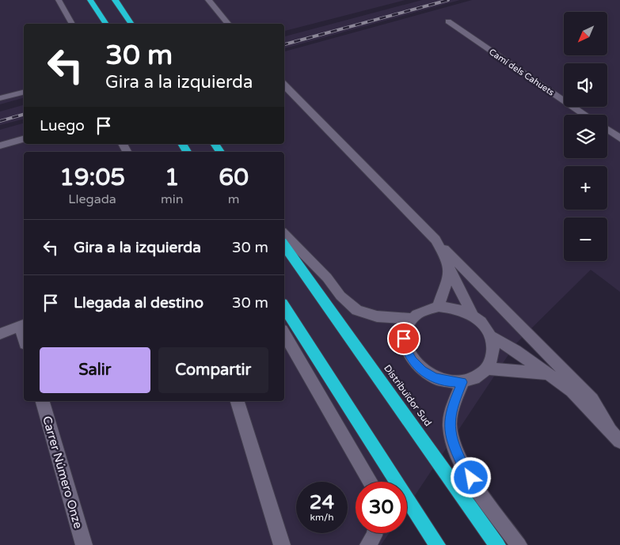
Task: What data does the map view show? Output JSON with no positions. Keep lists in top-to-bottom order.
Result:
{
  "streets": {
    "highway": ["Distribuïdor Sud"],
    "street": ["Camí dels Cahuets", "Carrer Número Onze"]
  },
  "north": "bottom left",
  "page": {
    "map_buttons": ["+", "−"],
    "turn": ["30 m", "Gira a la izquierda"],
    "then": "Luego",
    "eta": [
      "19:05",
      "Llegada",
      "1",
      "min",
      "60",
      "m"
    ],
    "list": [
      {
        "name": "Gira a la izquierda",
        "value": "30 m"
      },
      {
        "name": "Llegada al destino",
        "value": "30 m"
      }
    ],
    "buttons": ["Salir", "Compartir"],
    "speed": "24 km/h",
    "limit": "30"
  }
}
